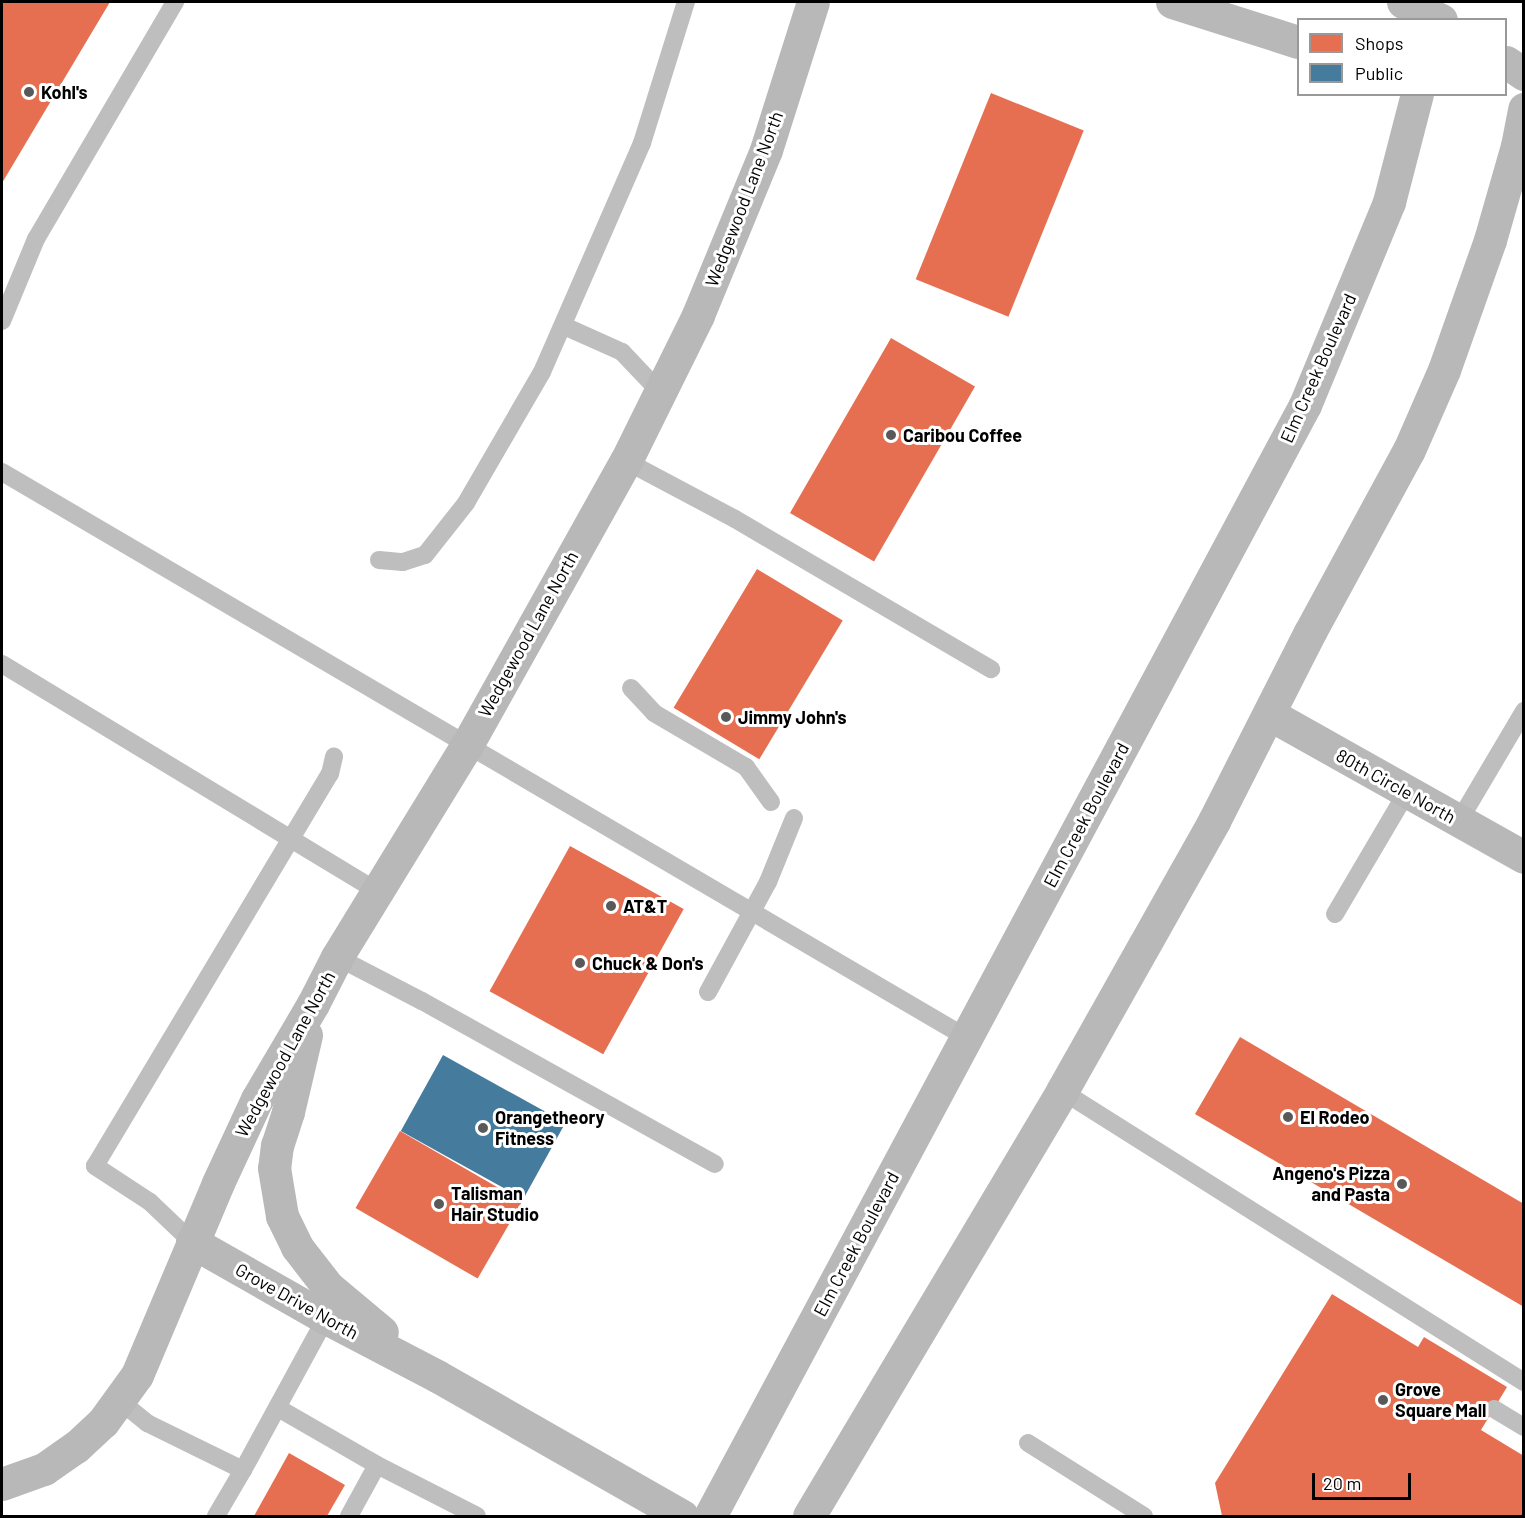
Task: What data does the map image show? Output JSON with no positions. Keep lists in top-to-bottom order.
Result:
{
  "streets": {
    "street": [
      "Wedgewood Lane North",
      "Elm Creek Boulevard",
      "80th Circle North",
      "Grove Drive North"
    ]
  },
  "crossings": [
    ["Wedgewood Lane North", "Grove Drive North"]
  ],
  "places": [
    "Kohl's",
    "Caribou Coffee",
    "Jimmy John's",
    "AT&T",
    "Chuck & Don's",
    "El Rodeo",
    "Orangetheory Fitness",
    "Angeno's Pizza and Pasta",
    "Talisman Hair Studio",
    "Grove Square Mall"
  ],
  "legend": ["Shops", "Public"],
  "scale_bar": "20 m"
}
